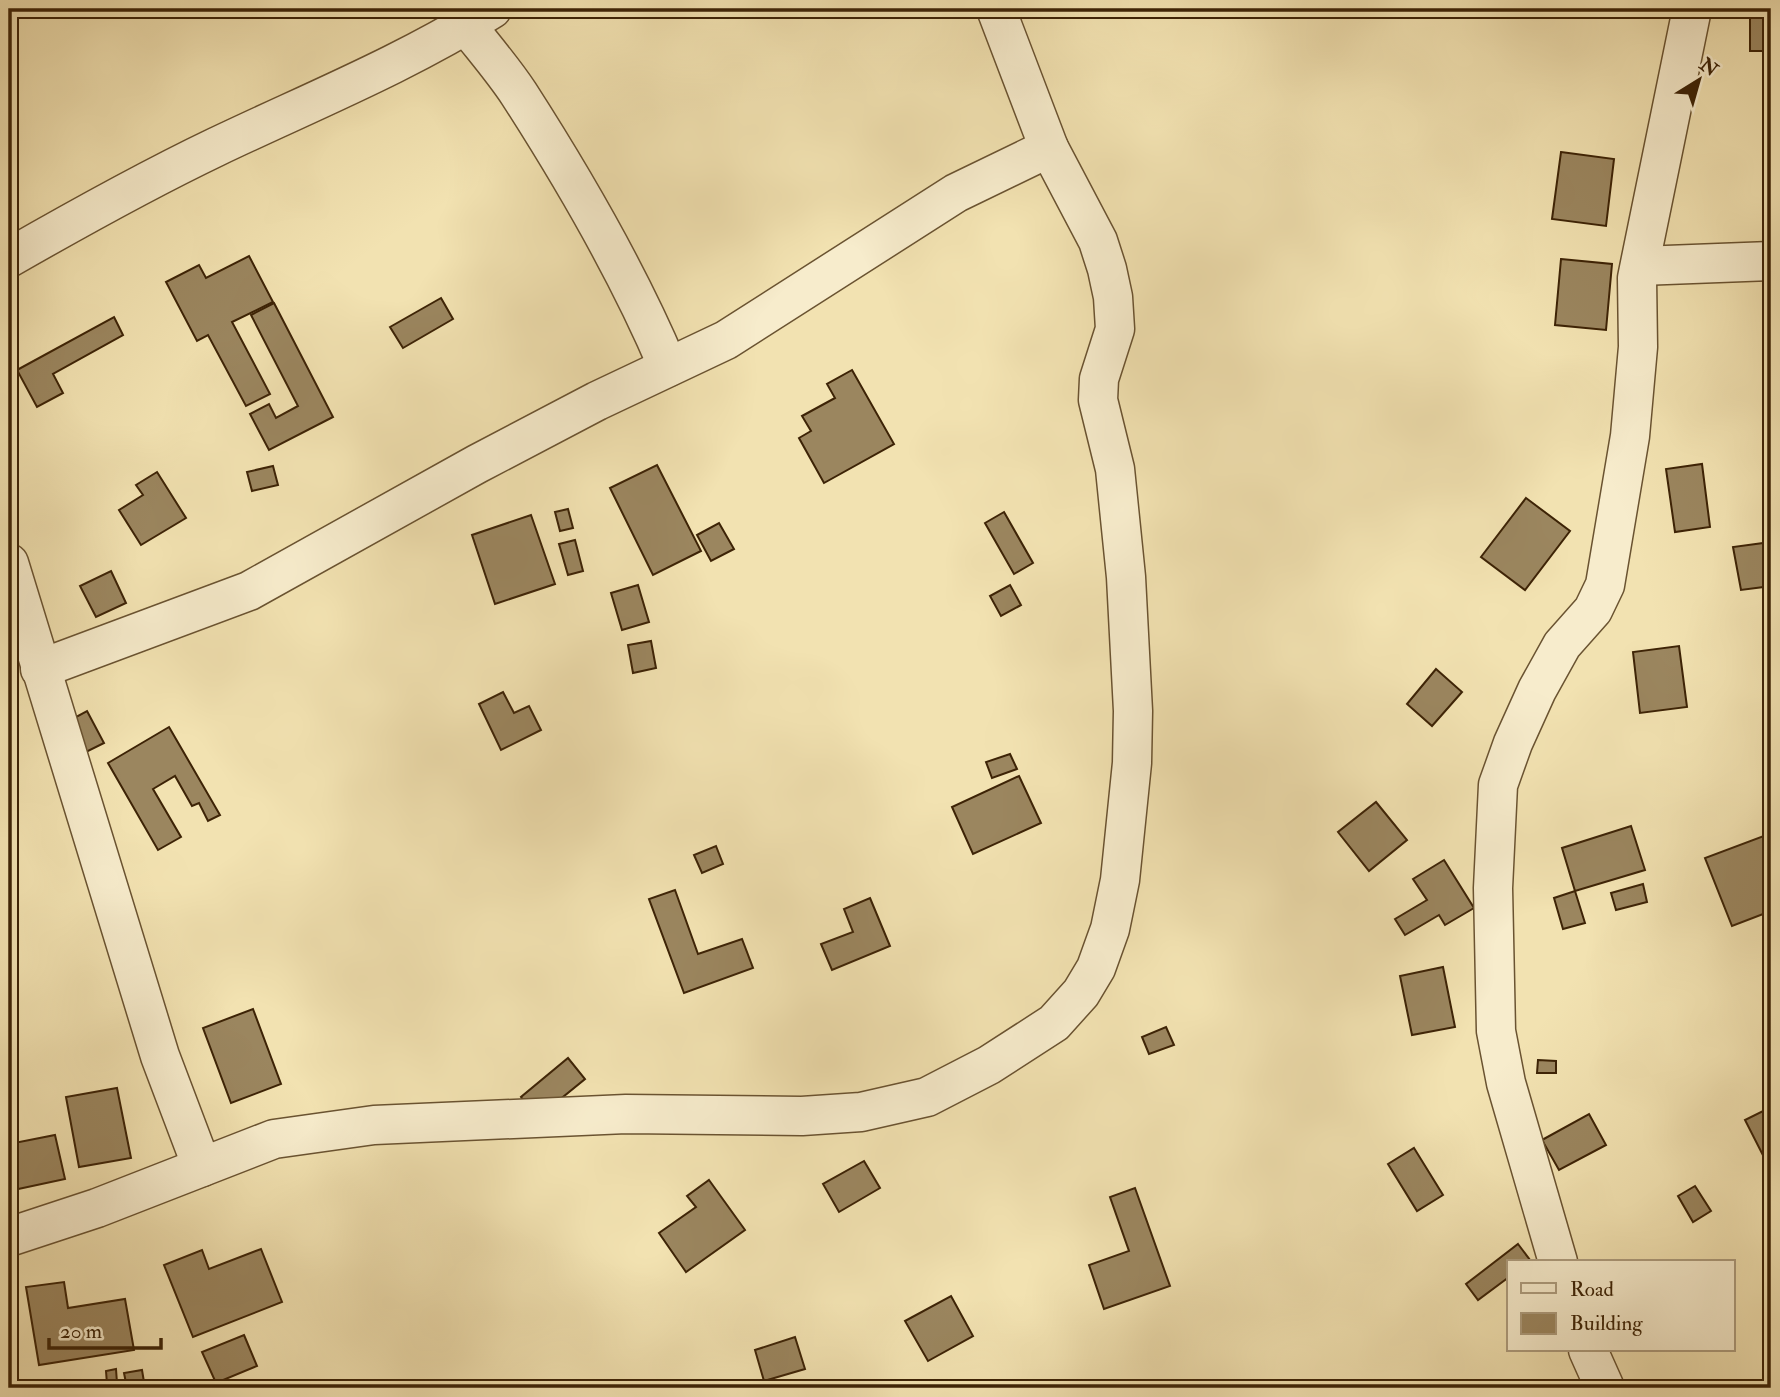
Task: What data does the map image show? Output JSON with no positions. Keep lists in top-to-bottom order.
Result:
{
  "legend": ["Road", "Building"],
  "scale_bar": "20 m",
  "north": "top right"
}
